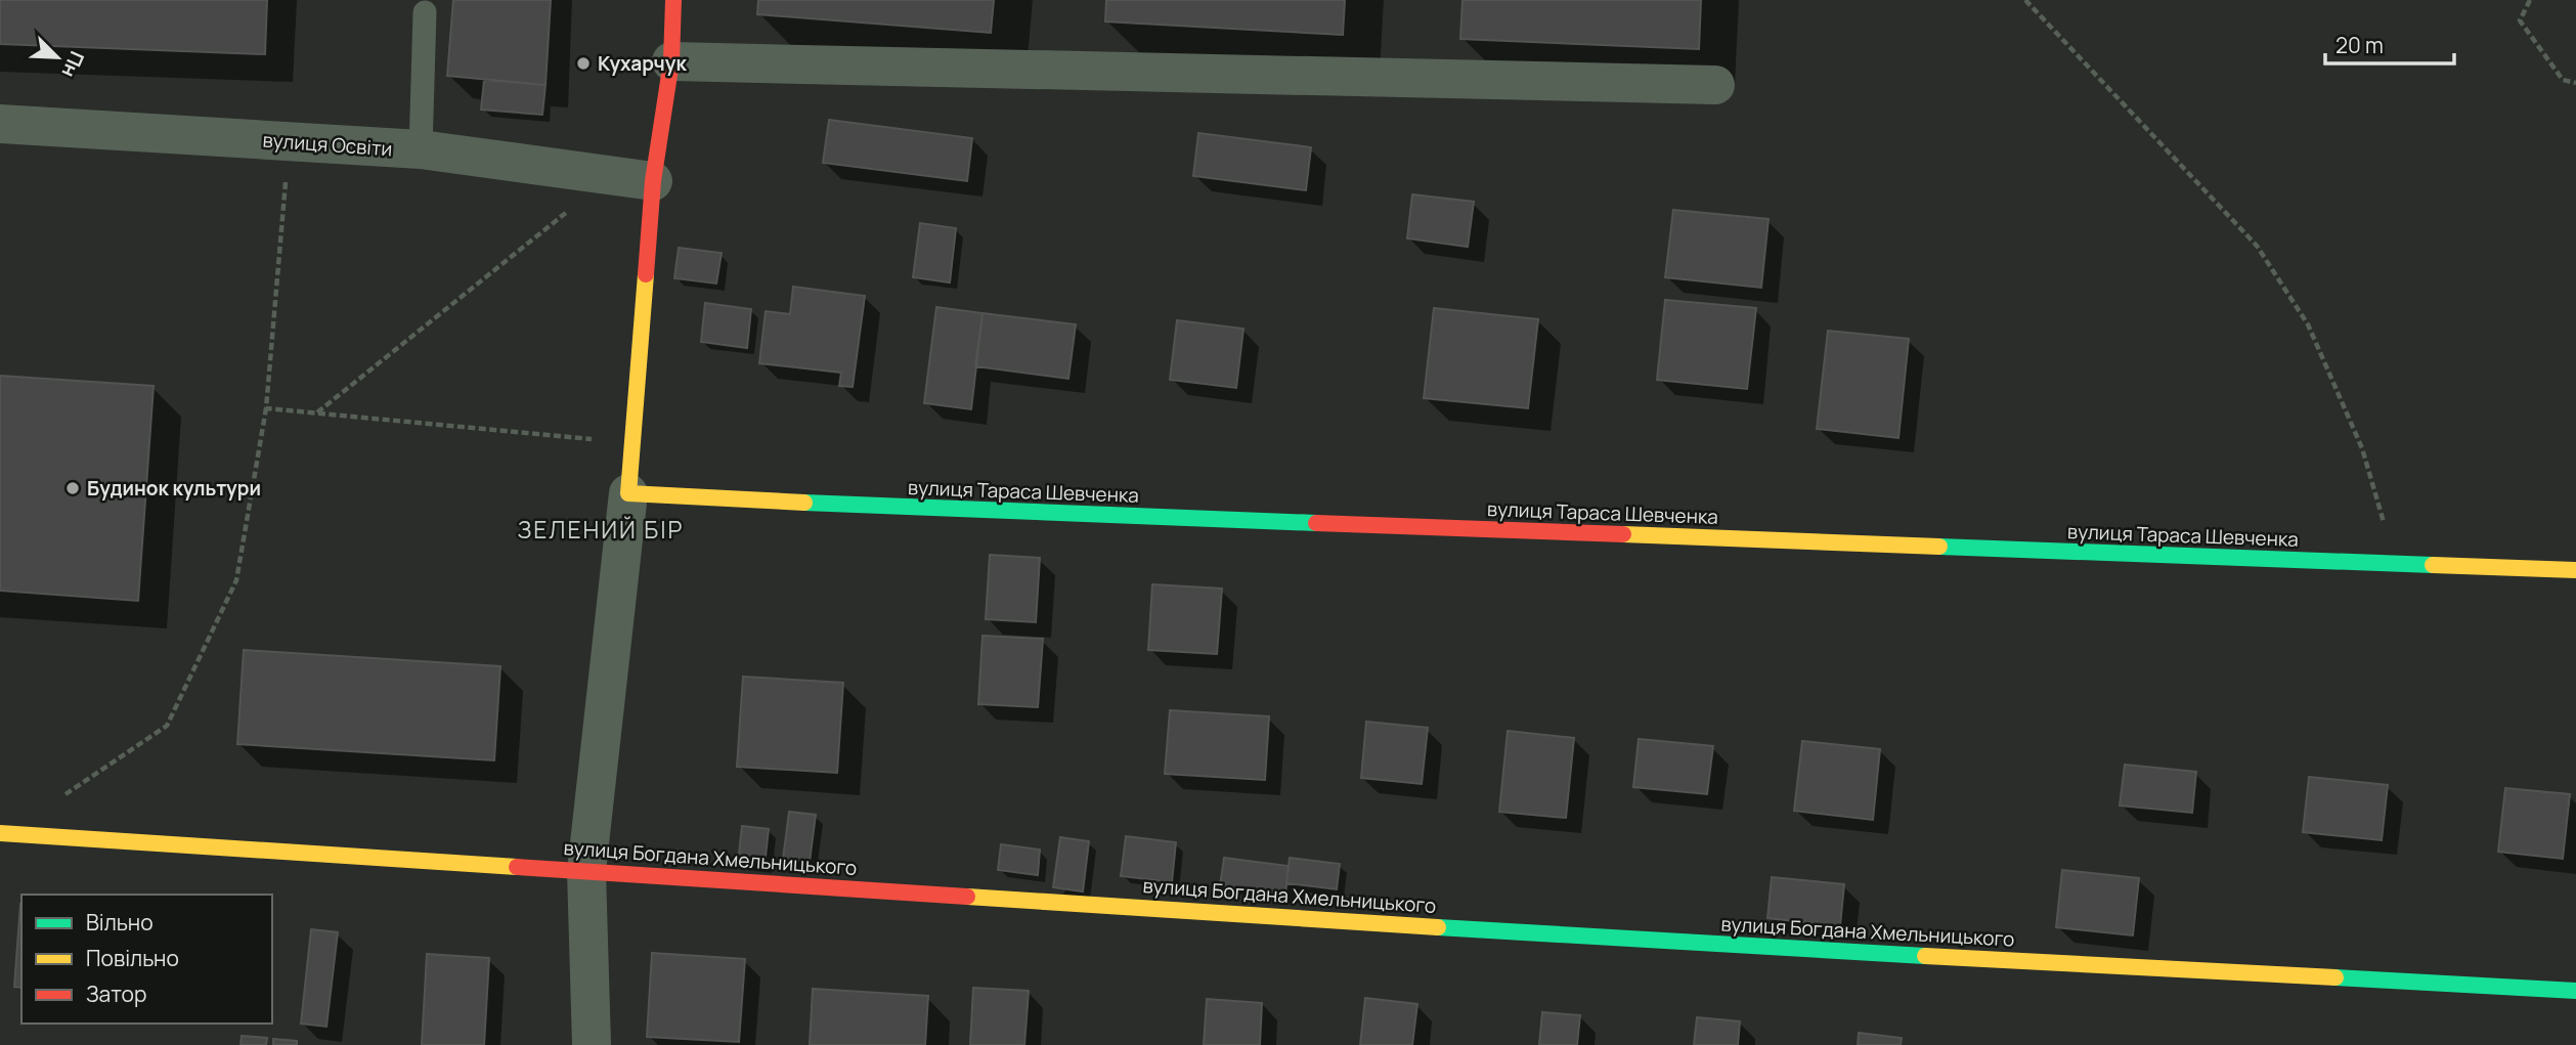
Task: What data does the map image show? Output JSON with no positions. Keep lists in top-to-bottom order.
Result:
{
  "streets": {
    "street": ["вулиця Освіти", "вулиця Тараса Шевченка", "вулиця Богдана Хмельницького"]
  },
  "districts": ["ЗЕЛЕНИЙ БІР"],
  "places": ["Кухарчук", "Будинок культури"],
  "legend": ["Вільно", "Повільно", "Затор"],
  "scale_bar": "20 m",
  "north": "bottom right"
}
